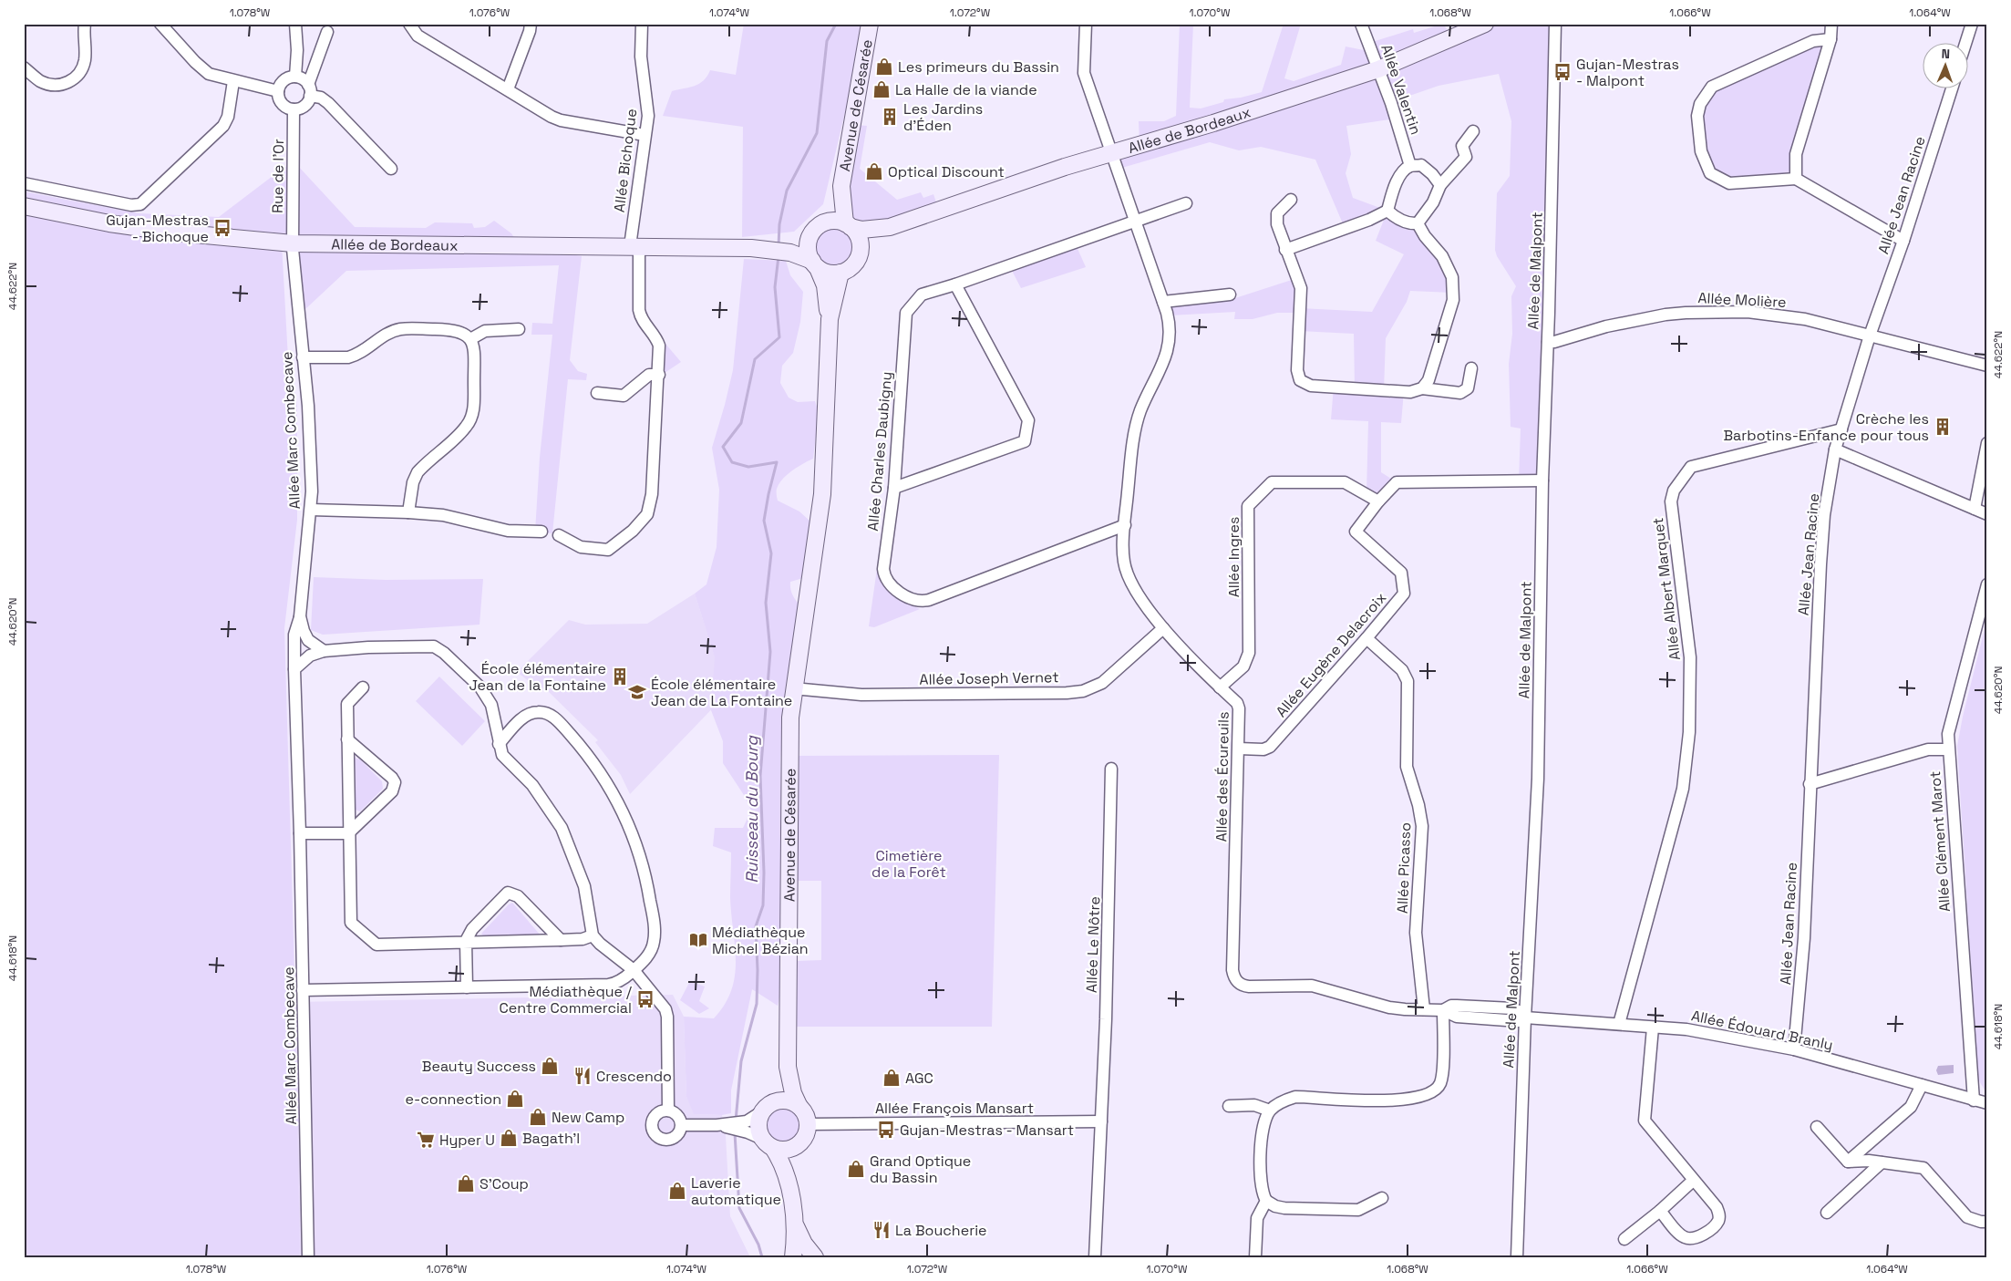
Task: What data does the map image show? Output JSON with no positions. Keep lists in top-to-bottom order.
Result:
{
  "streets": {
    "main road": ["Avenue de Césarée", "Allée de Bordeaux"],
    "street": [
      "Allée Valentin",
      "Allée Bichoque",
      "Rue de l'Or",
      "Allée Jean Racine",
      "Allée de Malpont",
      "Allée Molière",
      "Allée Marc Combecave",
      "Allée Charles Daubigny",
      "Allée Ingres",
      "Allée Albert Marquet",
      "Allée Eugène Delacroix",
      "Allée Joseph Vernet",
      "Allée des Écureuils",
      "Allée Clément Marot",
      "Allée Picasso",
      "Allée Le Nôtre",
      "Allée Édouard Branly",
      "Allée François Mansart"
    ]
  },
  "crossings": [
    ["Allée Valentin", "Allée de Bordeaux"],
    ["Avenue de Césarée", "Allée de Bordeaux"],
    ["Avenue de Césarée", "Allée Joseph Vernet"],
    ["Avenue de Césarée", "Allée François Mansart"],
    ["Allée de Bordeaux", "Allée Bichoque"],
    ["Allée de Bordeaux", "Rue de l'Or"],
    ["Allée de Bordeaux", "Allée Marc Combecave"],
    ["Allée de Bordeaux", "Allée des Écureuils"],
    ["Rue de l'Or", "Allée Marc Combecave"],
    ["Allée Jean Racine", "Allée Molière"],
    ["Allée Jean Racine", "Allée Albert Marquet"],
    ["Allée Jean Racine", "Allée Édouard Branly"],
    ["Allée de Malpont", "Allée Molière"],
    ["Allée de Malpont", "Allée Eugène Delacroix"],
    ["Allée de Malpont", "Allée des Écureuils"],
    ["Allée de Malpont", "Allée Édouard Branly"],
    ["Allée Charles Daubigny", "Allée des Écureuils"],
    ["Allée Ingres", "Allée Eugène Delacroix"],
    ["Allée Ingres", "Allée des Écureuils"],
    ["Allée Albert Marquet", "Allée Édouard Branly"],
    ["Allée Eugène Delacroix", "Allée des Écureuils"],
    ["Allée Eugène Delacroix", "Allée Picasso"],
    ["Allée Joseph Vernet", "Allée des Écureuils"],
    ["Allée des Écureuils", "Allée Picasso"],
    ["Allée des Écureuils", "Allée Édouard Branly"],
    ["Allée Clément Marot", "Allée Édouard Branly"],
    ["Allée Le Nôtre", "Allée François Mansart"]
  ],
  "water": ["Ruisseau du Bourg"],
  "parks": ["Cimetière de la Forêt"],
  "places": {
    "shop": [
      "Les primeurs du Bassin",
      "La Halle de la viande",
      "Optical Discount",
      "Beauty Success",
      "AGC",
      "e-connection",
      "New Camp",
      "Bagath’l",
      "Grand Optique du Bassin",
      "S’Coup",
      "Laverie automatique"
    ],
    "bus stop": [
      "Gujan-Mestras - Malpont",
      "Gujan-Mestras - Bichoque",
      "Médiathèque / Centre Commercial",
      "Gujan-Mestras - Mansart"
    ],
    "building": ["Les Jardins d'Éden", "Crèche les Barbotins-Enfance pour tous", "École élémentaire Jean de la Fontaine"],
    "school or university": ["École élémentaire Jean de La Fontaine"],
    "library": ["Médiathèque Michel Bézian"],
    "restaurant": ["Crescendo", "La Boucherie"],
    "supermarket": ["Hyper U"]
  },
  "north": "top",
  "coordinates": [
    "1.078°W",
    "1.076°W",
    "1.074°W",
    "1.072°W",
    "1.070°W",
    "1.068°W",
    "1.066°W",
    "1.064°W",
    "44.622°N",
    "44.620°N",
    "44.618°N"
  ]
}
